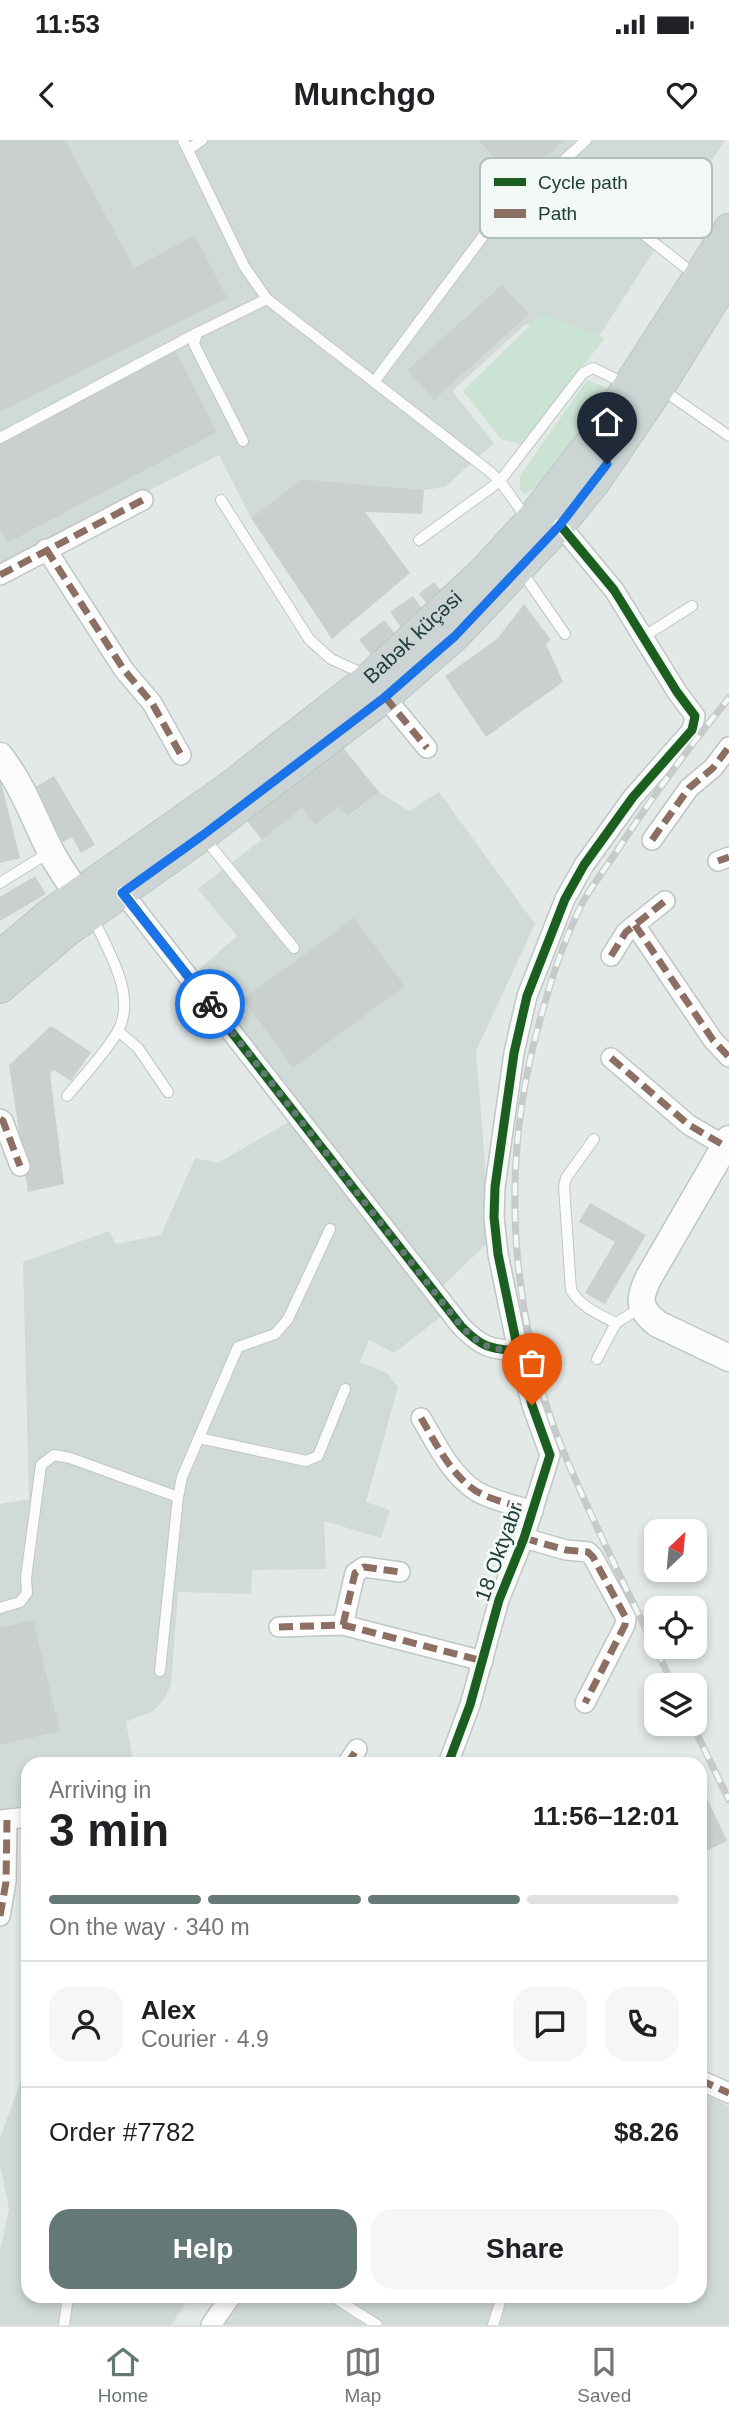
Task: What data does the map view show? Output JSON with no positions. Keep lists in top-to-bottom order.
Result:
{
  "streets": {
    "main road": ["Babək küçəsi"],
    "street": ["18 Oktyabr"]
  },
  "crossings": [
    ["Babək küçəsi", "18 Oktyabr"]
  ],
  "legend": ["Cycle path", "Path"],
  "north": "top right",
  "page": {
    "status": "11:53",
    "header": "Munchgo",
    "heading": ["3 min", "Arriving in", "11:56–12:01"],
    "panel": [
      "Alex",
      "Courier · 4.9",
      "Order #7782",
      "$8.26"
    ],
    "bar": "On the way · 340 m",
    "buttons": ["Help", "Share"],
    "tabs": ["Home", "Map", "Saved"]
  }
}
